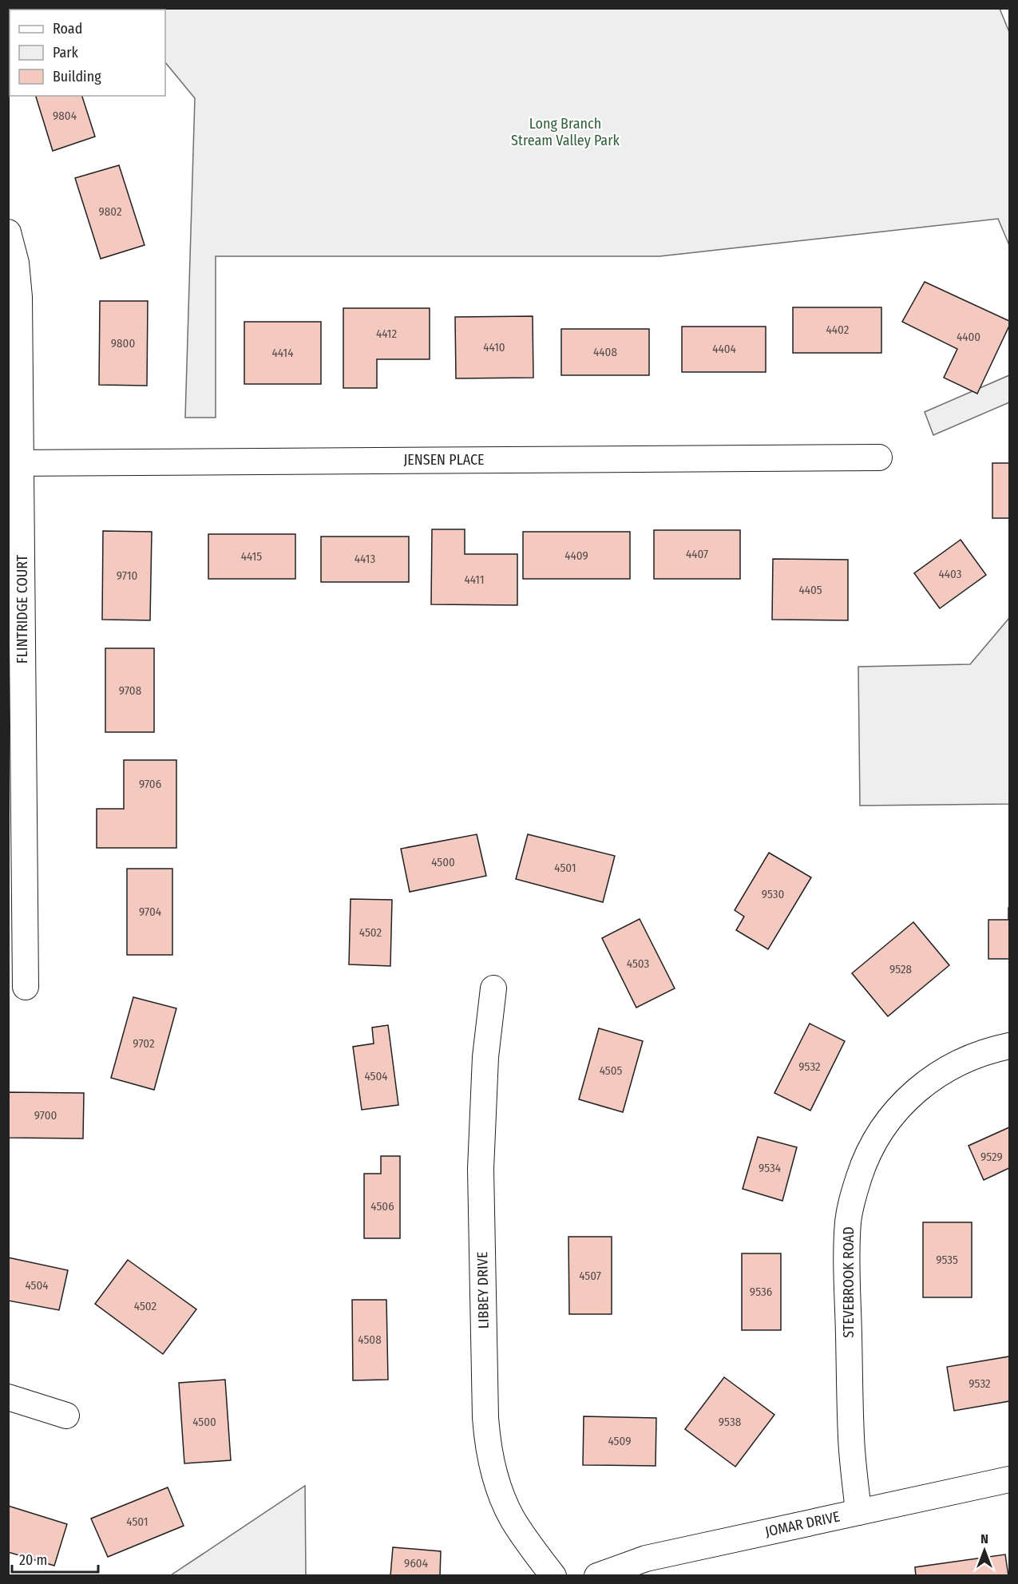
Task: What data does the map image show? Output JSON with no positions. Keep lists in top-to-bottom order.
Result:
{
  "streets": {
    "street": [
      "JENSEN PLACE",
      "FLINTRIDGE COURT",
      "STEVEBROOK ROAD",
      "LIBBEY DRIVE",
      "JOMAR DRIVE"
    ]
  },
  "crossings": [
    ["JENSEN PLACE", "FLINTRIDGE COURT"],
    ["STEVEBROOK ROAD", "JOMAR DRIVE"]
  ],
  "parks": ["Long Branch Stream Valley Park"],
  "house_numbers": [
    "9804",
    "9802",
    "4402",
    "4412",
    "4400",
    "9800",
    "4410",
    "4404",
    "4408",
    "4414",
    "4407",
    "4409",
    "4415",
    "4413",
    "4403",
    "9710",
    "4411",
    "4405",
    "9708",
    "9706",
    "4500",
    "4501",
    "9530",
    "9704",
    "4502",
    "4503",
    "9528",
    "9702",
    "9532",
    "4505",
    "4504",
    "9700",
    "9529",
    "9534",
    "4506",
    "9535",
    "4507",
    "4504",
    "9536",
    "4502",
    "4508",
    "9532",
    "4500",
    "9538",
    "4509",
    "4501",
    "9604"
  ],
  "legend": ["Road", "Park", "Building"],
  "scale_bar": "20 m",
  "north": "top"
}
